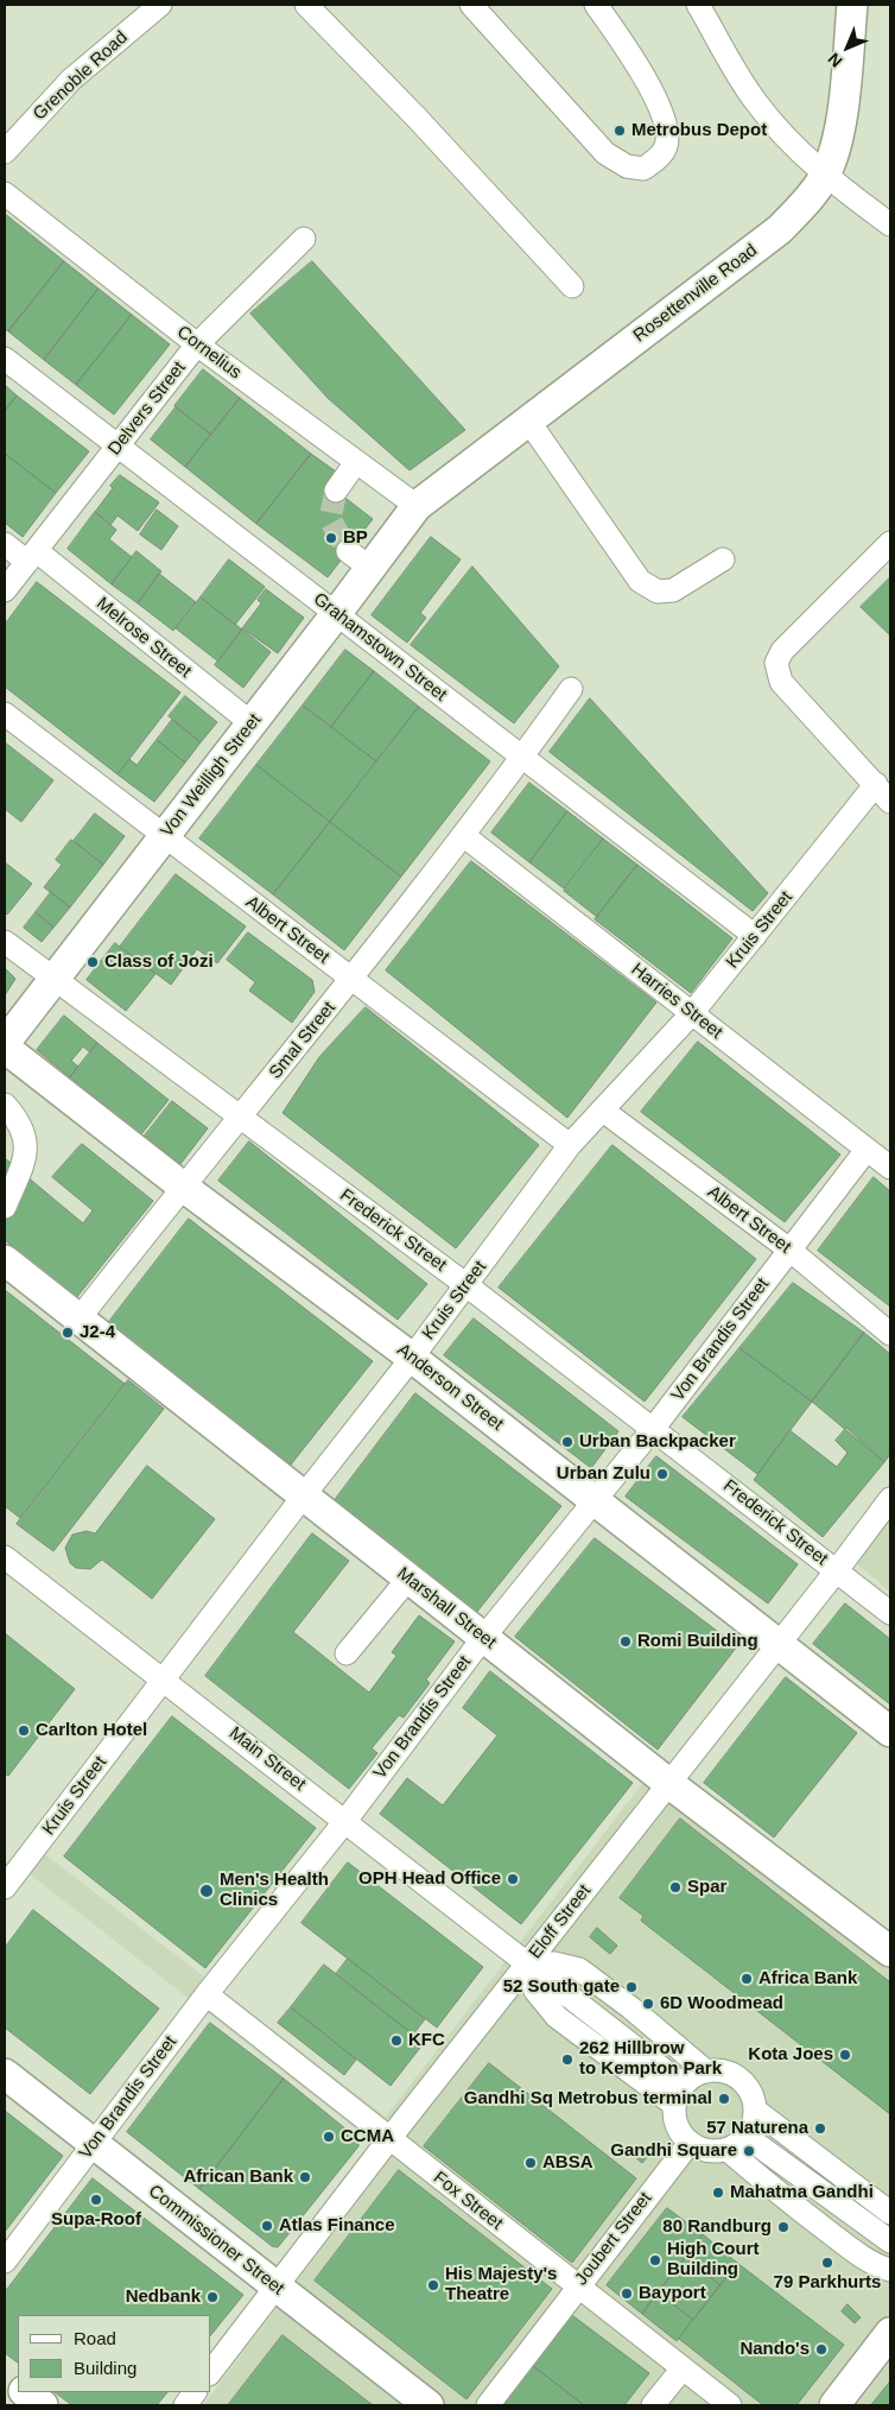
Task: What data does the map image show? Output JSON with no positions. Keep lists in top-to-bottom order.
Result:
{
  "streets": {
    "main road": [
      "Rosettenville Road",
      "Von Weilligh Street",
      "Anderson Street",
      "Marshall Street",
      "Commissioner Street"
    ],
    "street": [
      "Grenoble Road",
      "Cornelius",
      "Delvers Street",
      "Melrose Street",
      "Grahamstown Street",
      "Albert Street",
      "Kruis Street",
      "Harries Street",
      "Smal Street",
      "Frederick Street",
      "Von Brandis Street",
      "Main Street",
      "Eloff Street",
      "Fox Street",
      "Joubert Street"
    ]
  },
  "crossings": [
    ["Rosettenville Road", "Cornelius"],
    ["Rosettenville Road", "Von Weilligh Street"],
    ["Cornelius", "Delvers Street"],
    ["Cornelius", "Von Weilligh Street"],
    ["Delvers Street", "Melrose Street"],
    ["Delvers Street", "Grahamstown Street"],
    ["Melrose Street", "Von Weilligh Street"],
    ["Grahamstown Street", "Von Weilligh Street"],
    ["Grahamstown Street", "Kruis Street"],
    ["Grahamstown Street", "Smal Street"],
    ["Von Weilligh Street", "Albert Street"],
    ["Von Weilligh Street", "Frederick Street"],
    ["Von Weilligh Street", "Anderson Street"],
    ["Albert Street", "Kruis Street"],
    ["Albert Street", "Smal Street"],
    ["Albert Street", "Von Brandis Street"],
    ["Kruis Street", "Harries Street"],
    ["Kruis Street", "Frederick Street"],
    ["Kruis Street", "Anderson Street"],
    ["Kruis Street", "Marshall Street"],
    ["Kruis Street", "Main Street"],
    ["Harries Street", "Smal Street"],
    ["Harries Street", "Von Brandis Street"],
    ["Smal Street", "Frederick Street"],
    ["Smal Street", "Anderson Street"],
    ["Smal Street", "Marshall Street"],
    ["Frederick Street", "Von Brandis Street"],
    ["Frederick Street", "Eloff Street"],
    ["Von Brandis Street", "Anderson Street"],
    ["Von Brandis Street", "Marshall Street"],
    ["Von Brandis Street", "Main Street"],
    ["Von Brandis Street", "Fox Street"],
    ["Von Brandis Street", "Commissioner Street"],
    ["Anderson Street", "Eloff Street"],
    ["Marshall Street", "Eloff Street"],
    ["Main Street", "Eloff Street"],
    ["Eloff Street", "Fox Street"],
    ["Eloff Street", "Commissioner Street"],
    ["Fox Street", "Joubert Street"]
  ],
  "places": [
    "Metrobus Depot",
    "BP",
    "Class of Jozi",
    "J2-4",
    "Urban Backpacker",
    "Urban Zulu",
    "Romi Building",
    "Carlton Hotel",
    "OPH Head Office",
    "Spar",
    "Men's Health Clinics",
    "Africa Bank",
    "52 South gate",
    "6D Woodmead",
    "KFC",
    "Kota Joes",
    "262 Hillbrow to Kempton Park",
    "Gandhi Sq Metrobus terminal",
    "57 Naturena",
    "CCMA",
    "Gandhi Square",
    "ABSA",
    "African Bank",
    "Mahatma Gandhi",
    "Supa-Roof",
    "Atlas Finance",
    "80 Randburg",
    "High Court Building",
    "79 Parkhurts",
    "His Majesty's Theatre",
    "Bayport",
    "Nedbank",
    "Nando's"
  ],
  "legend": ["Road", "Building"],
  "north": "bottom left"
}
